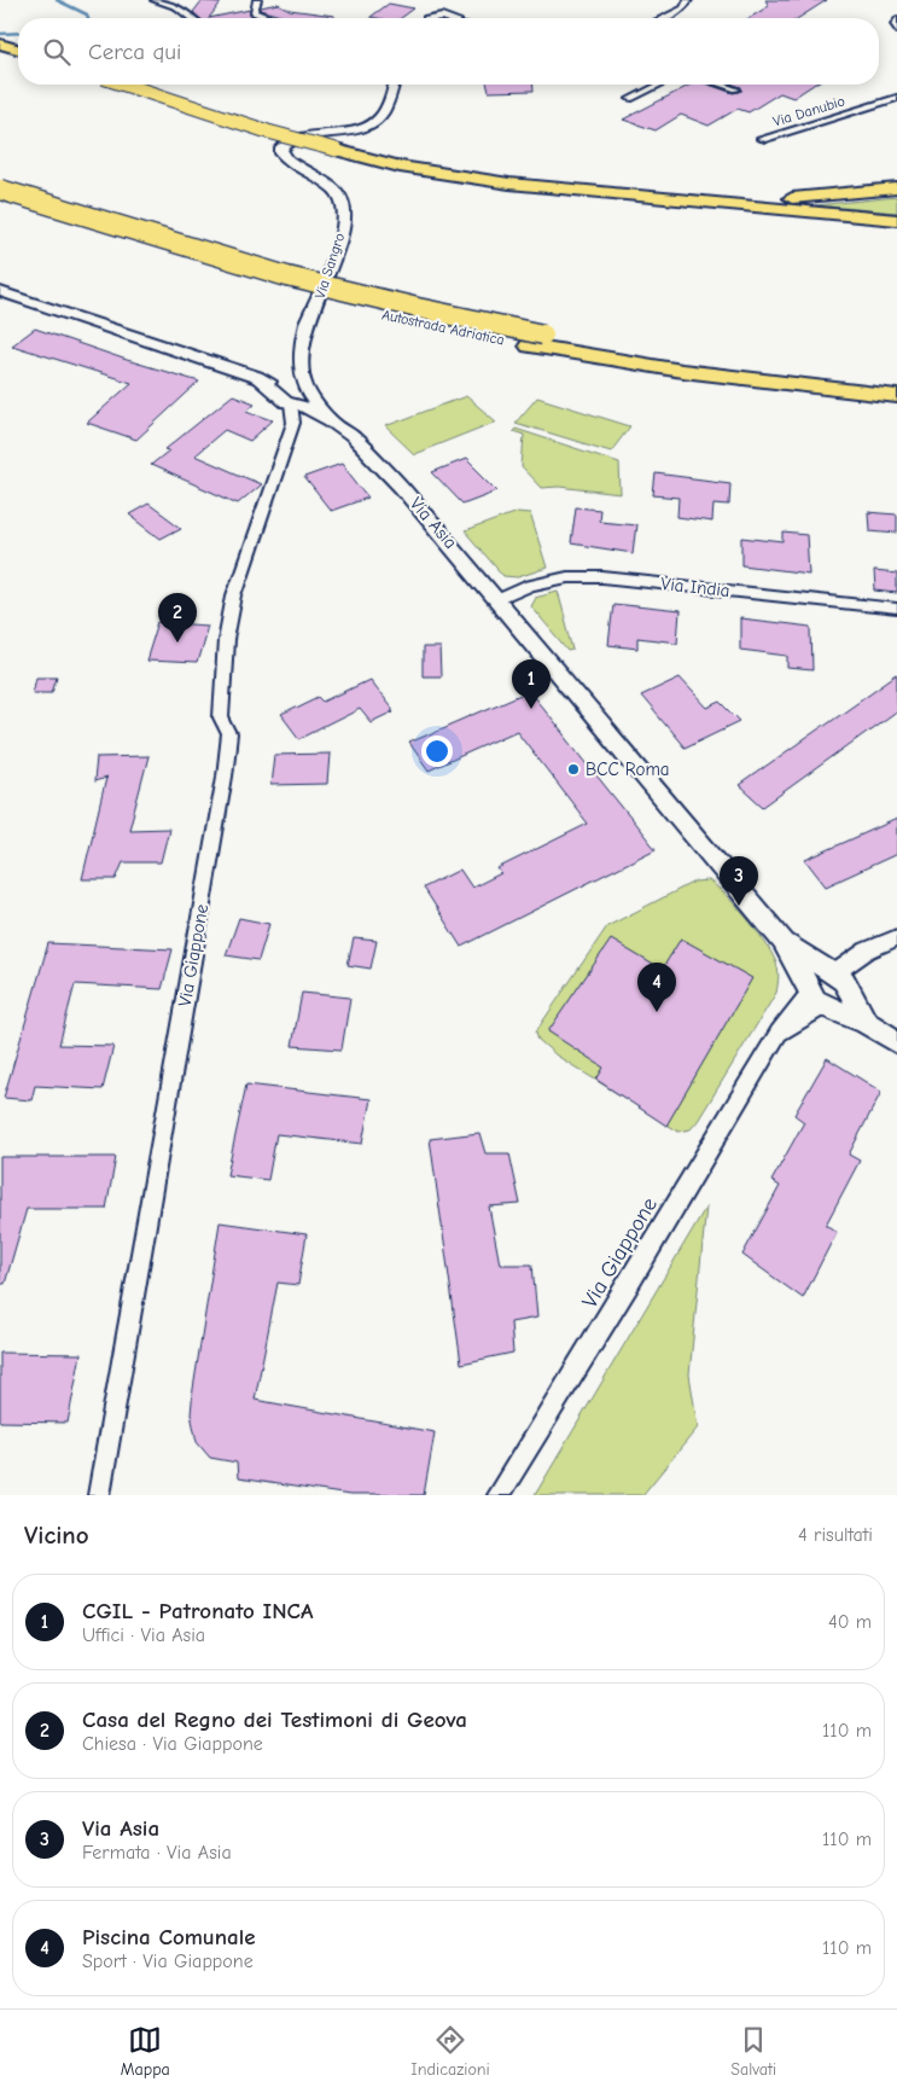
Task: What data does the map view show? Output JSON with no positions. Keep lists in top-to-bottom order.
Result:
{
  "streets": {
    "highway": ["Autostrada Adriatica"],
    "street": [
      "Via Danubio",
      "Via Sangro",
      "Via Asia",
      "Via India",
      "Via Giappone"
    ]
  },
  "crossings": [
    ["Via Sangro", "Via Asia"],
    ["Via Sangro", "Via Giappone"],
    ["Via Asia", "Via India"],
    ["Via Asia", "Via Giappone"]
  ],
  "places": ["BCC Roma"],
  "page": {
    "search": "Cerca qui",
    "pins": [
      "2",
      "1",
      "3",
      "4"
    ],
    "heading": ["Vicino", "4 risultati"],
    "list": [
      {
        "mark": "1",
        "name": "CGIL - Patronato INCA",
        "note": "Uffici · Via Asia",
        "value": "40 m"
      },
      {
        "mark": "2",
        "name": "Casa del Regno dei Testimoni di Geova",
        "note": "Chiesa · Via Giappone",
        "value": "110 m"
      },
      {
        "mark": "3",
        "name": "Via Asia",
        "note": "Fermata · Via Asia",
        "value": "110 m"
      },
      {
        "mark": "4",
        "name": "Piscina Comunale",
        "note": "Sport · Via Giappone",
        "value": "110 m"
      }
    ],
    "nav": ["Mappa", "Indicazioni", "Salvati"]
  }
}
